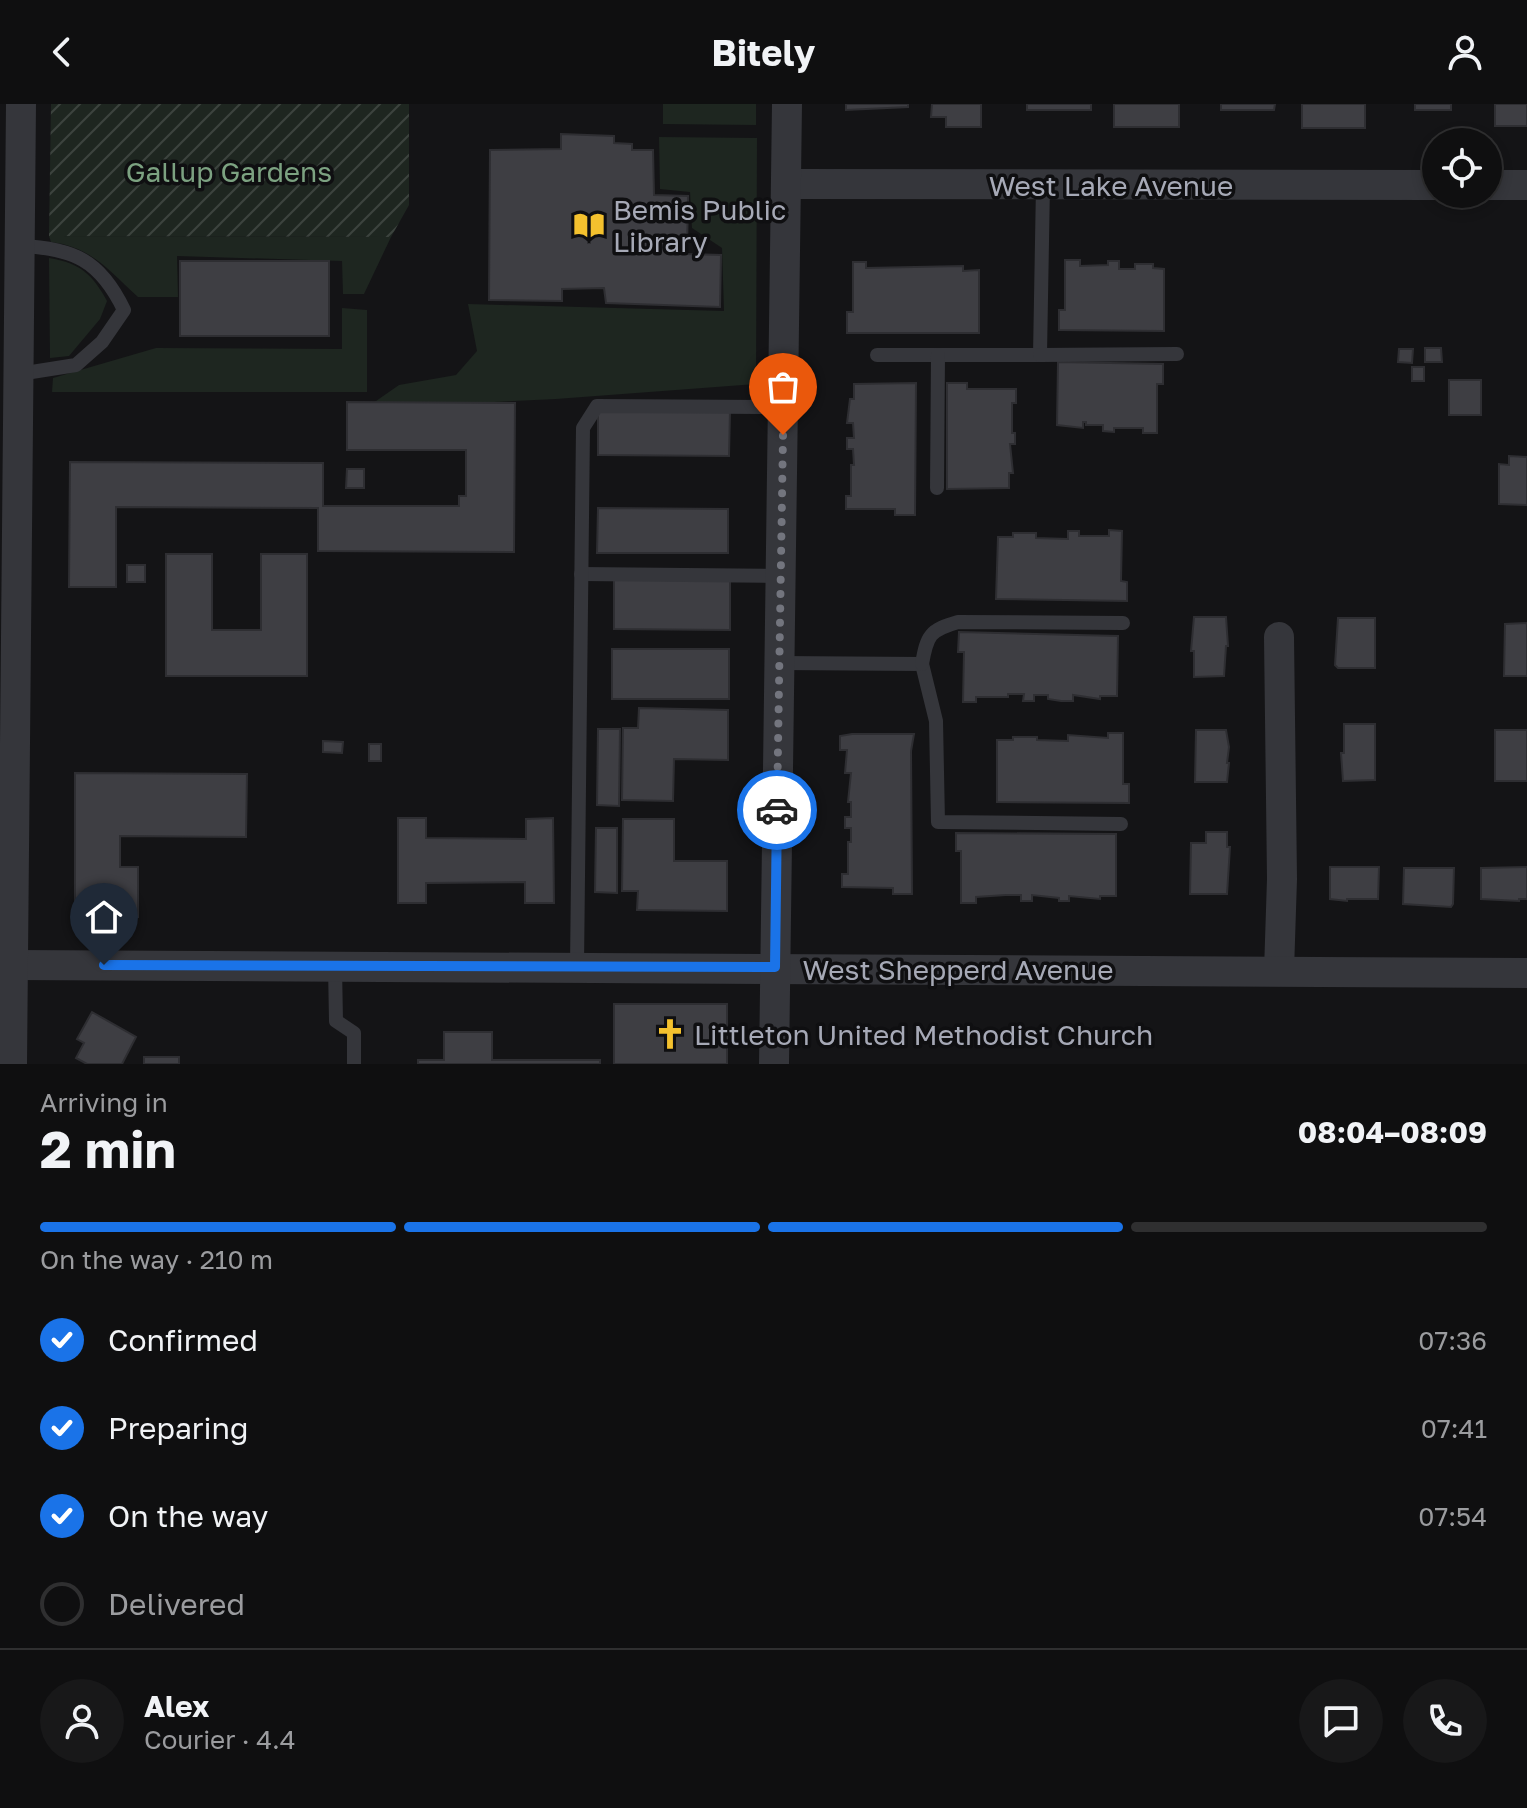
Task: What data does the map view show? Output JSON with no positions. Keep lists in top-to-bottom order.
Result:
{
  "streets": {
    "street": ["West Lake Avenue", "West Shepperd Avenue"]
  },
  "parks": ["Gallup Gardens"],
  "places": {
    "library": ["Bemis Public Library"],
    "church": ["Littleton United Methodist Church"]
  },
  "page": {
    "header": "Bitely",
    "heading": ["2 min", "Arriving in", "08:04–08:09"],
    "panel": ["Alex", "Courier · 4.4"],
    "bar": "On the way · 210 m",
    "list": [
      ["Confirmed", "07:36"],
      ["Preparing", "07:41"],
      ["On the way", "07:54"],
      "Delivered"
    ]
  }
}
